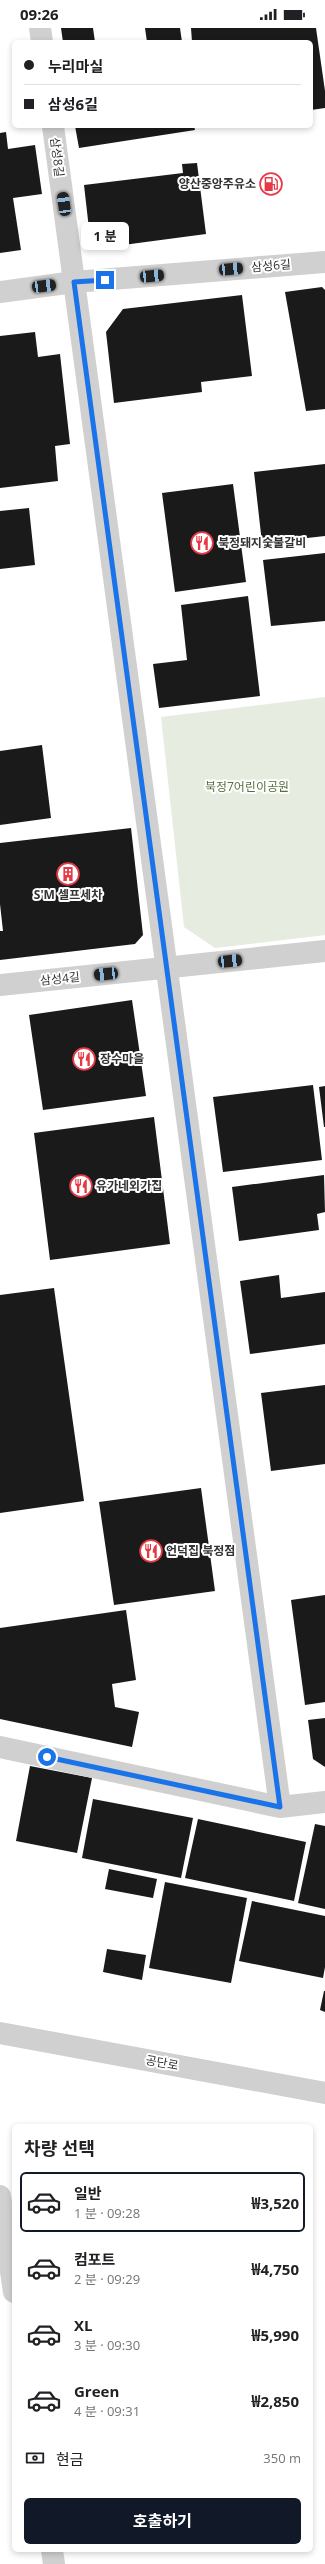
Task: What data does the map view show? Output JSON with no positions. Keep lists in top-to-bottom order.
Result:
{
  "streets": {
    "street": [
      "삼성8길",
      "삼성6길",
      "삼성4길",
      "공단로"
    ]
  },
  "crossings": [
    ["삼성8길", "삼성6길"]
  ],
  "parks": ["북정7어린이공원"],
  "places": {
    "fuel station": ["양산중앙주유소"],
    "restaurant": [
      "북정돼지숯불갈비",
      "장수마을",
      "유가네외가집",
      "언덕집 북정점"
    ],
    "building": ["S'M 셀프세차"]
  },
  "page": {
    "status": "09:26",
    "banner": ["누리마실", "삼성6길"],
    "bubble": "1 분",
    "heading": "차량 선택",
    "list": [
      {
        "name": "일반",
        "note": "1 분 · 09:28",
        "value": "₩3,520"
      },
      {
        "name": "컴포트",
        "note": "2 분 · 09:29",
        "value": "₩4,750"
      },
      {
        "name": "XL",
        "note": "3 분 · 09:30",
        "value": "₩5,990"
      },
      {
        "name": "Green",
        "note": "4 분 · 09:31",
        "value": "₩2,850"
      }
    ],
    "pay": ["현금", "350 m"],
    "buttons": "호출하기"
  }
}
